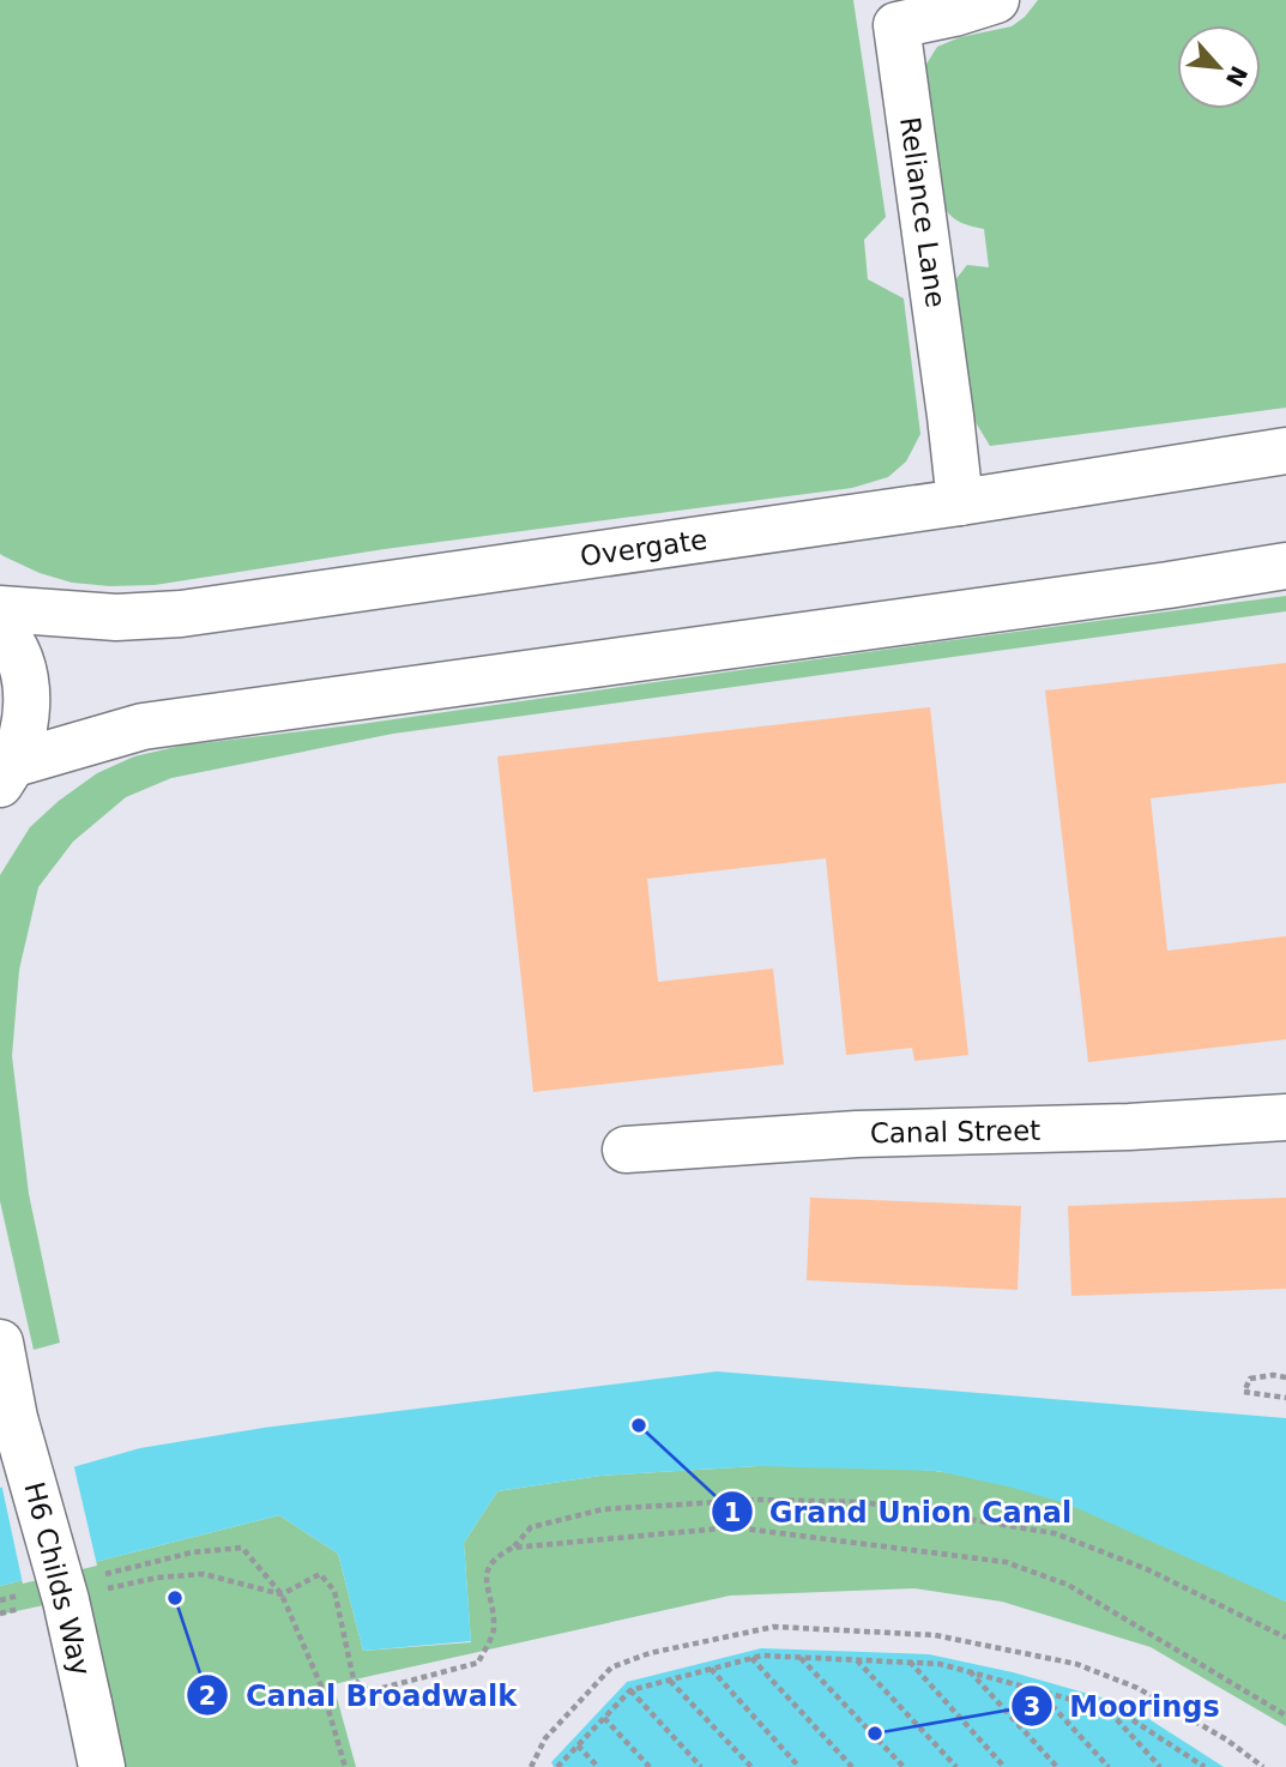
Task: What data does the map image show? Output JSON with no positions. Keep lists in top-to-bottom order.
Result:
{
  "streets": {
    "street": [
      "Reliance Lane",
      "Overgate",
      "Canal Street",
      "H6 Childs Way"
    ]
  },
  "crossings": [
    ["Reliance Lane", "Overgate"]
  ],
  "places": ["Grand Union Canal", "Canal Broadwalk", "Moorings"],
  "north": "bottom right"
}
